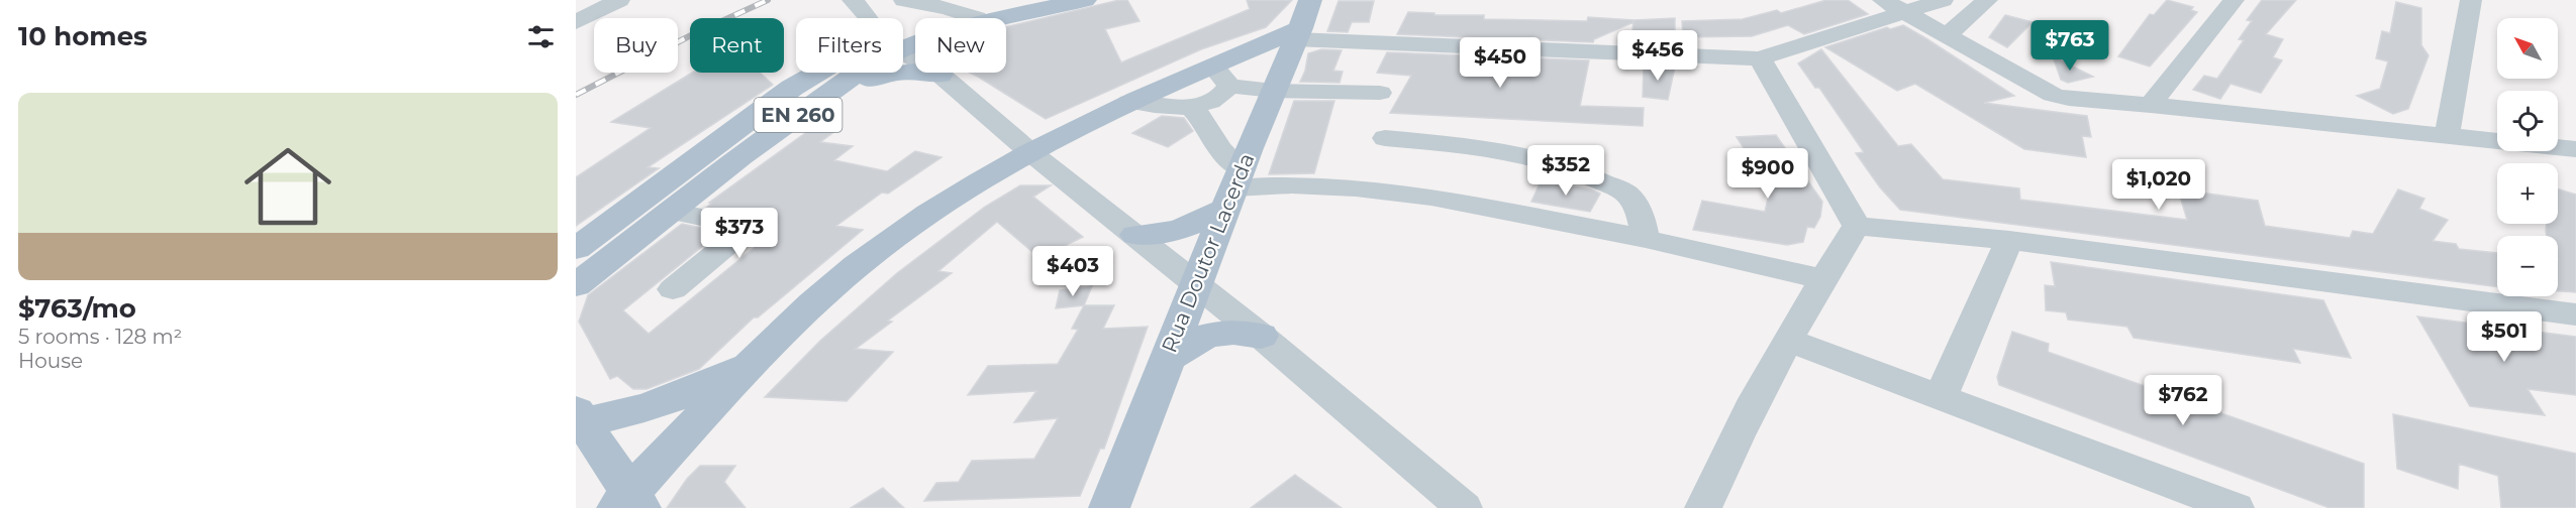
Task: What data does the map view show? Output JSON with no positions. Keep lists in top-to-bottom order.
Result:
{
  "streets": {
    "main road": ["EN 260", "Rua Doutor Lacerda"]
  },
  "north": "top left",
  "page": {
    "heading": "10 homes",
    "map_buttons": ["+", "−"],
    "chip": [
      "Buy",
      "Rent",
      "Filters",
      "New"
    ],
    "price": [
      "$763",
      "$456",
      "$450",
      "$352",
      "$900",
      "$1,020",
      "$373",
      "$403",
      "$501",
      "$762"
    ],
    "list": [
      {
        "name": "$763/mo",
        "note": "5 rooms · 128 m² · House"
      }
    ]
  }
}
